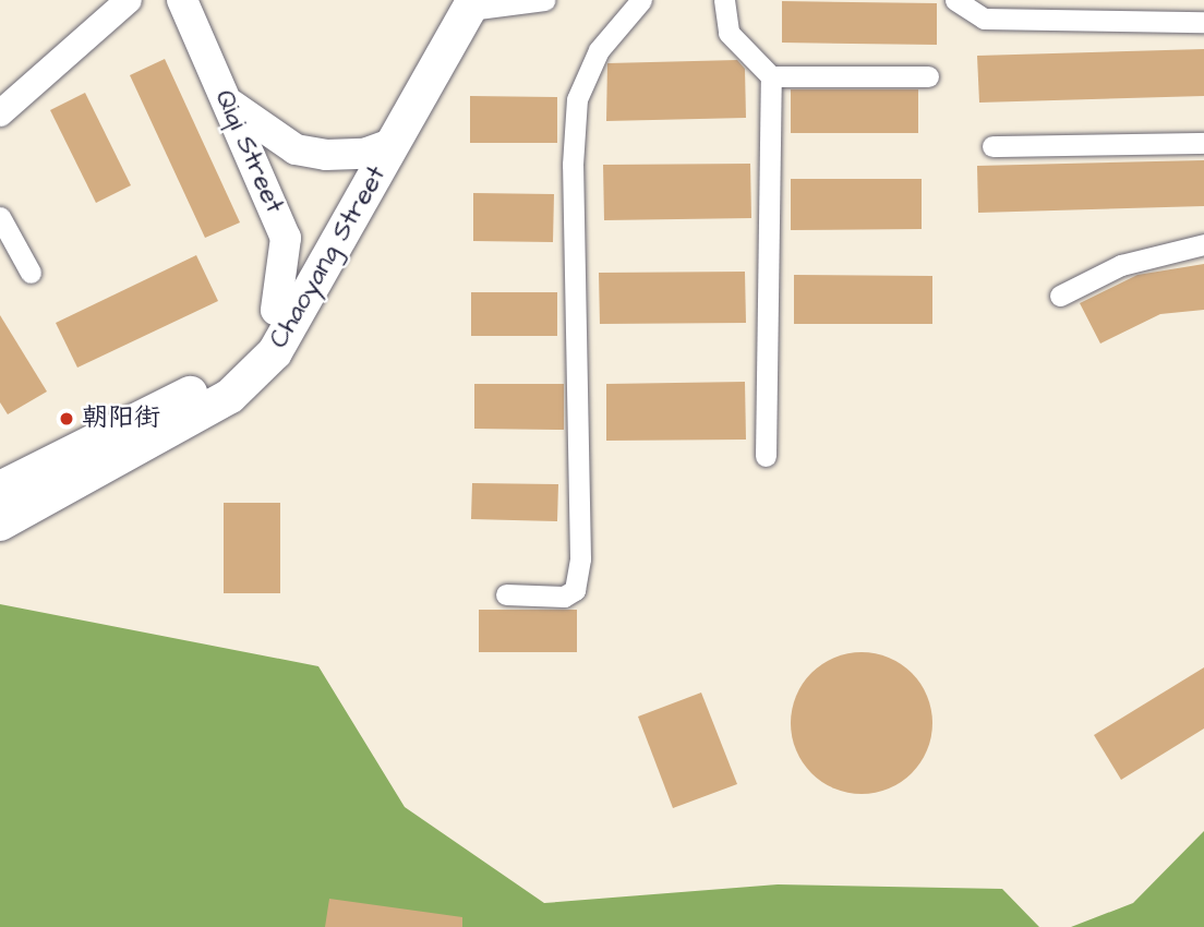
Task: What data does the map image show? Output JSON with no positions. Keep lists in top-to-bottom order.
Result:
{
  "streets": {
    "main road": ["Qiqi Street", "Chaoyang Street"]
  },
  "crossings": [
    ["Qiqi Street", "Chaoyang Street"]
  ],
  "places": ["朝阳街"]
}
